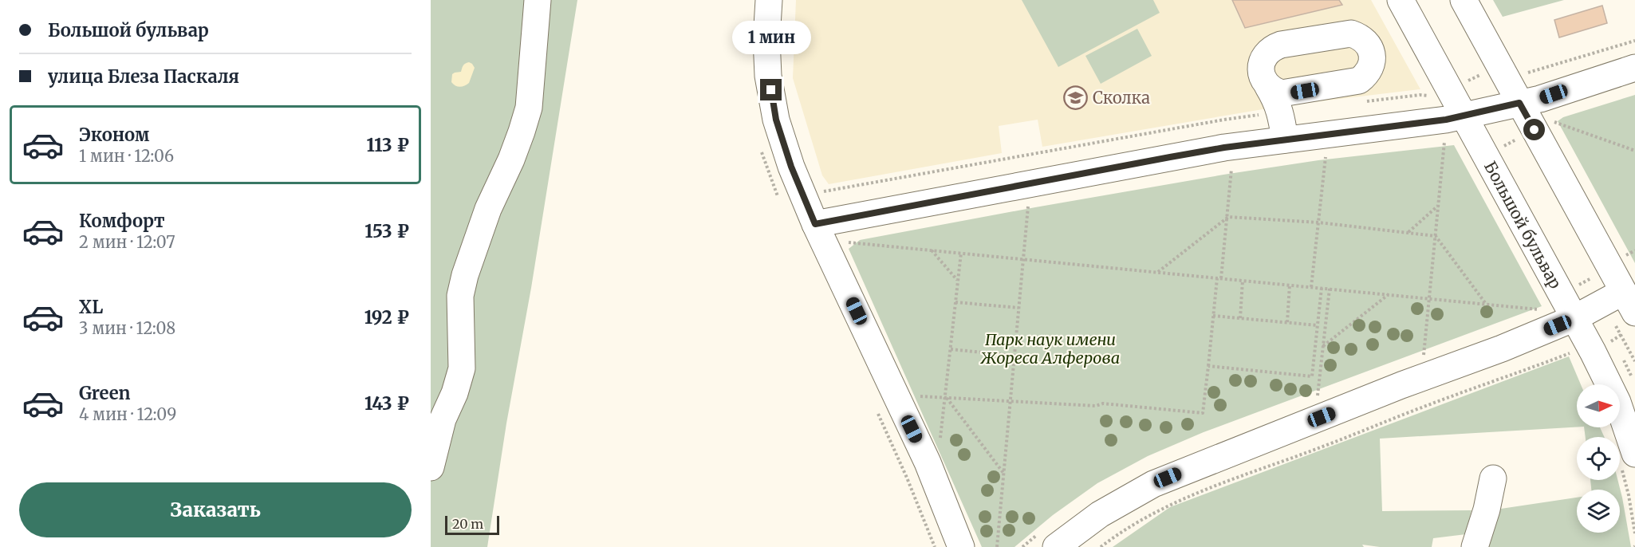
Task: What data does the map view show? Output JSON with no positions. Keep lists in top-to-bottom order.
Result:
{
  "streets": {
    "street": ["Большой бульвар"]
  },
  "parks": ["Парк наук имени Жореса Алферова"],
  "places": {
    "school or university": ["Сколка"]
  },
  "scale_bar": "20 m",
  "north": "right",
  "page": {
    "banner": ["Большой бульвар", "улица Блеза Паскаля"],
    "bubble": "1 мин",
    "list": [
      {
        "name": "Эконом",
        "note": "1 мин · 12:06",
        "value": "113 ₽"
      },
      {
        "name": "Комфорт",
        "note": "2 мин · 12:07",
        "value": "153 ₽"
      },
      {
        "name": "XL",
        "note": "3 мин · 12:08",
        "value": "192 ₽"
      },
      {
        "name": "Green",
        "note": "4 мин · 12:09",
        "value": "143 ₽"
      }
    ],
    "buttons": "Заказать",
    "scale": "20 m"
  }
}
